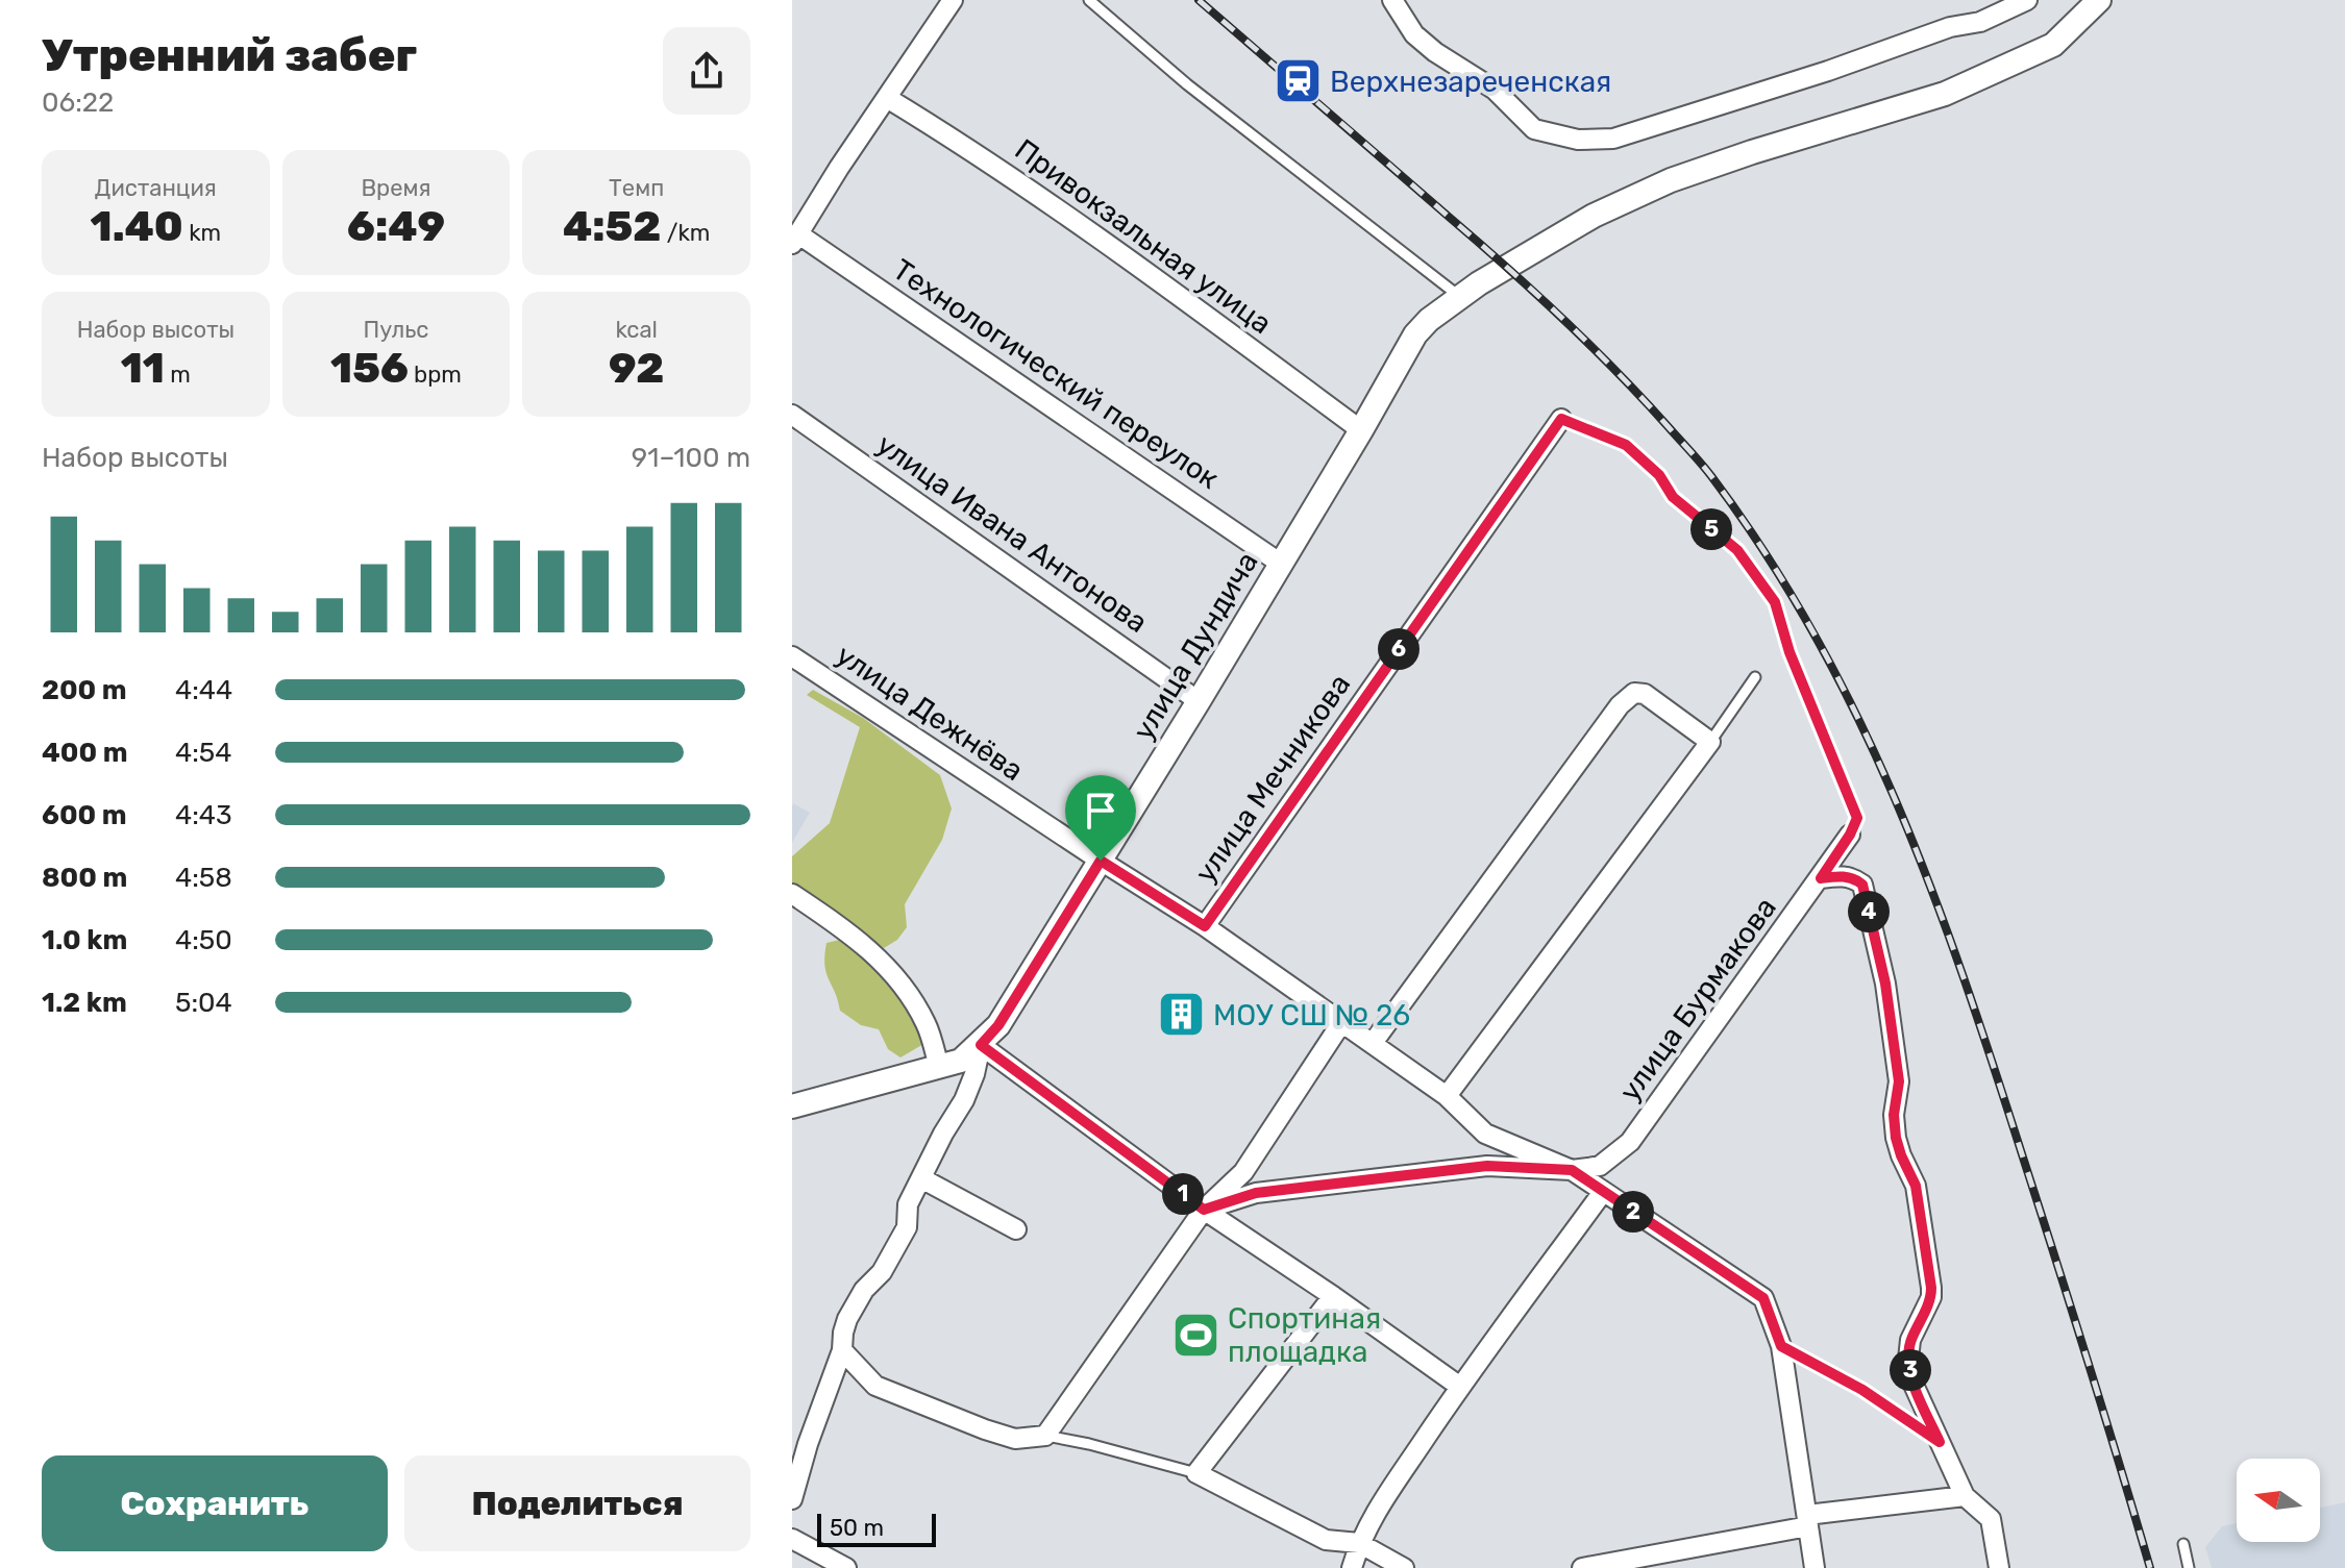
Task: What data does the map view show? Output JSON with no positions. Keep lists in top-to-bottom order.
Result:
{
  "streets": {
    "street": [
      "Привокзальная улица",
      "Технологический переулок",
      "улица Ивана Антонова",
      "улица Дундича",
      "улица Дежнёва",
      "улица Мечникова",
      "улица Бурмакова"
    ]
  },
  "crossings": [
    ["Привокзальная улица", "улица Дундича"],
    ["Технологический переулок", "улица Дундича"],
    ["улица Ивана Антонова", "улица Дундича"],
    ["улица Дундича", "улица Дежнёва"],
    ["улица Дежнёва", "улица Мечникова"],
    ["улица Дежнёва", "улица Бурмакова"]
  ],
  "places": {
    "station": ["Верхнезареченская"],
    "building": ["МОУ СШ № 26"],
    "sports": ["Спортиная площадка"]
  },
  "scale_bar": "50 m",
  "north": "left",
  "page": {
    "heading": ["Утренний забег", "06:22"],
    "stats": [
      ["Дистанция", "1.40 km"],
      ["Время", "6:49"],
      ["Темп", "4:52 /km"],
      ["Набор высоты", "11 m"],
      ["Пульс", "156 bpm"],
      ["kcal", "92"]
    ],
    "chart": ["Набор высоты", "91–100 m"],
    "pins": [
      "5",
      "6",
      "4",
      "1",
      "2",
      "3"
    ],
    "list": [
      {
        "name": "200 m",
        "note": "4:44"
      },
      {
        "name": "400 m",
        "note": "4:54"
      },
      {
        "name": "600 m",
        "note": "4:43"
      },
      {
        "name": "800 m",
        "note": "4:58"
      },
      {
        "name": "1.0 km",
        "note": "4:50"
      },
      {
        "name": "1.2 km",
        "note": "5:04"
      }
    ],
    "buttons": ["Сохранить", "Поделиться"],
    "scale": "50 m"
  }
}
